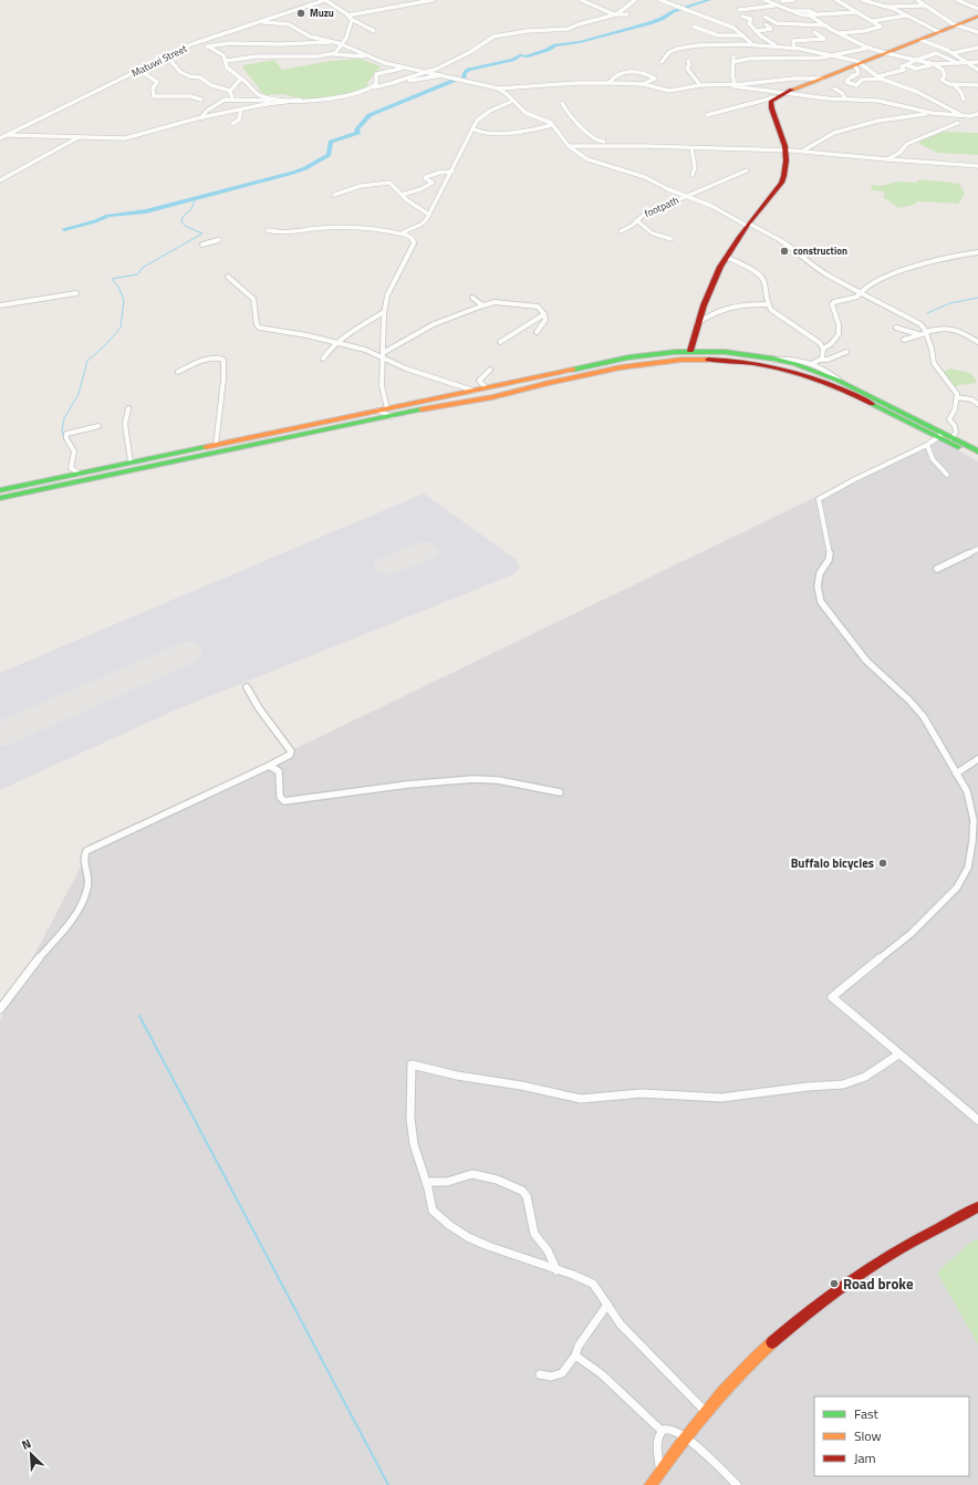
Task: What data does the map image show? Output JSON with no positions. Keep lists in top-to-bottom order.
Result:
{
  "streets": {
    "street": ["Matuwi Street", "footpath"]
  },
  "places": [
    "Muzu",
    "construction",
    "Buffalo bicycles",
    "Road broke"
  ],
  "legend": ["Fast", "Slow", "Jam"],
  "north": "top left"
}
